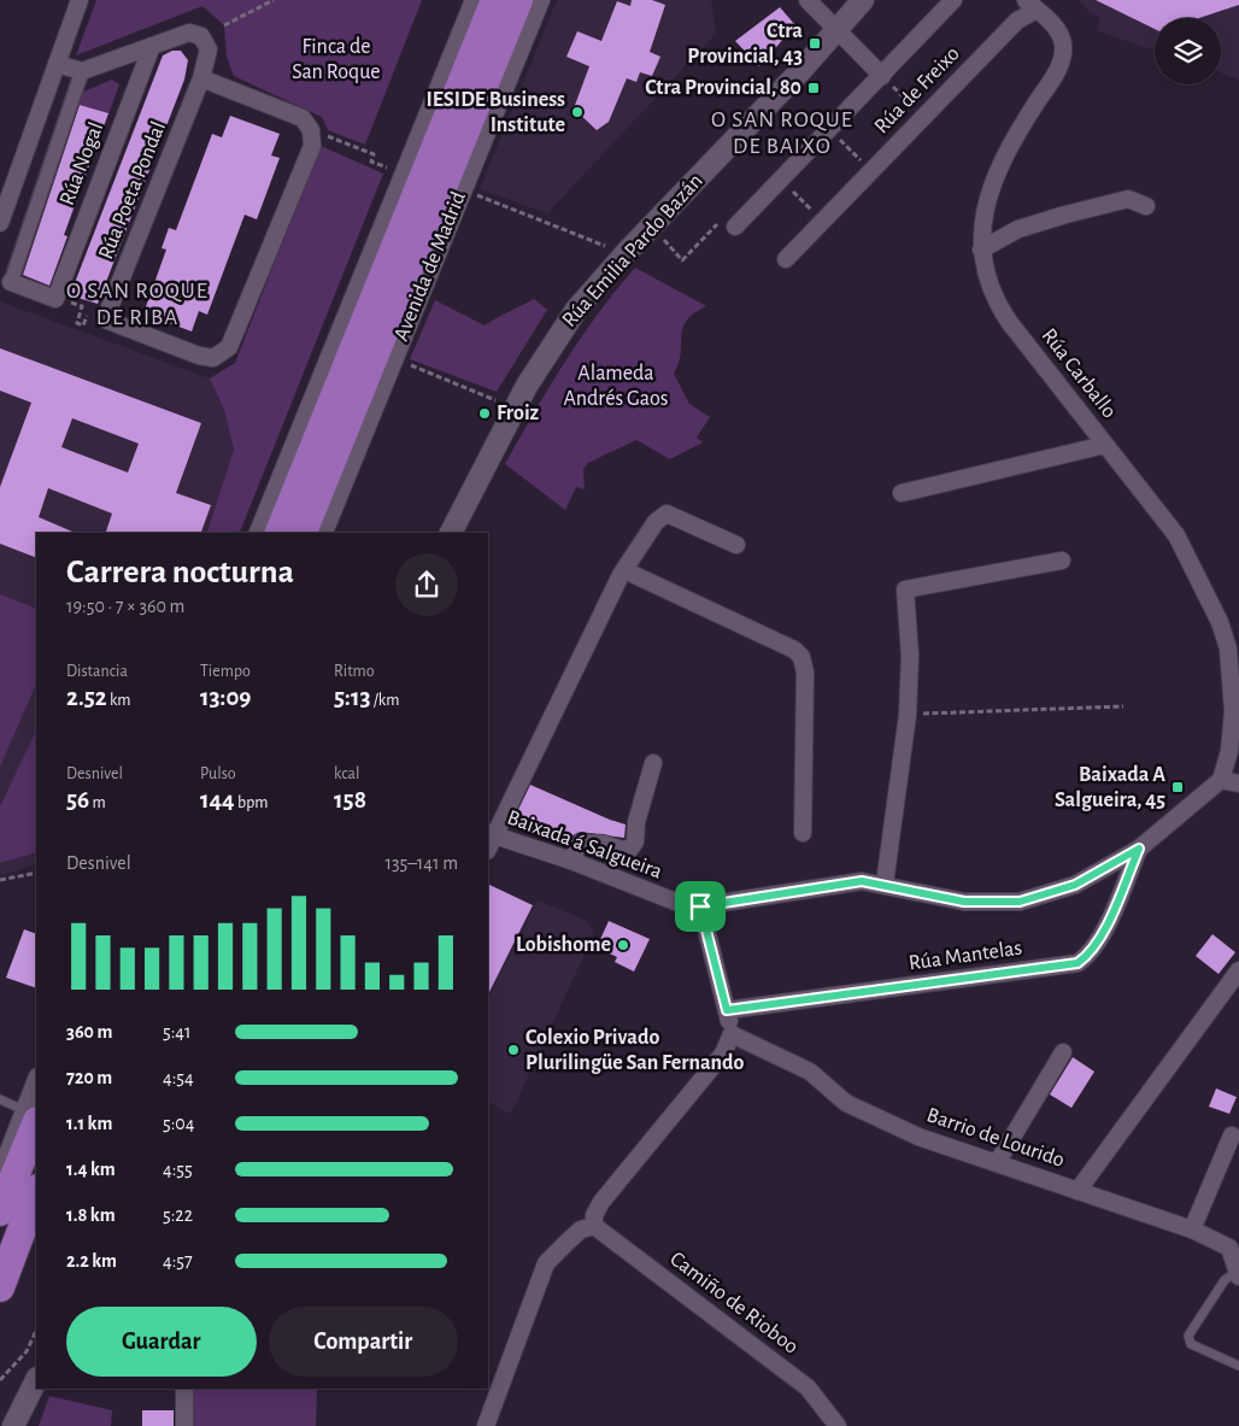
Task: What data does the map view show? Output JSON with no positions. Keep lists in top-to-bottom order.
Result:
{
  "streets": {
    "highway": ["Avenida de Madrid"],
    "street": [
      "Rúa de Freixo",
      "Rúa Nogal",
      "Rúa Poeta Pondal",
      "Rúa Emilia Pardo Bazán",
      "Rúa Carballo",
      "Baixada á Salgueira",
      "Rúa Mantelas",
      "Barrio de Lourido",
      "Camiño de Rioboo"
    ]
  },
  "crossings": [
    ["Rúa de Freixo", "Rúa Carballo"],
    ["Rúa Nogal", "Rúa Poeta Pondal"],
    ["Rúa Carballo", "Baixada á Salgueira"],
    ["Baixada á Salgueira", "Rúa Mantelas"]
  ],
  "districts": ["O SAN ROQUE DE BAIXO", "O SAN ROQUE DE RIBA"],
  "parks": ["Finca de San Roque", "Alameda Andrés Gaos"],
  "places": {
    "transit": ["Ctra Provincial, 43", "Ctra Provincial, 80", "Baixada A Salgueira, 45"],
    "other": [
      "IESIDE Business Institute",
      "Froiz",
      "Lobishome",
      "Colexio Privado Plurilingüe San Fernando"
    ]
  },
  "page": {
    "heading": ["Carrera nocturna", "19:50 · 7 × 360 m"],
    "stats": [
      ["Distancia", "2.52 km"],
      ["Tiempo", "13:09"],
      ["Ritmo", "5:13 /km"],
      ["Desnivel", "56 m"],
      ["Pulso", "144 bpm"],
      ["kcal", "158"]
    ],
    "chart": ["Desnivel", "135–141 m"],
    "list": [
      {
        "name": "360 m",
        "note": "5:41"
      },
      {
        "name": "720 m",
        "note": "4:54"
      },
      {
        "name": "1.1 km",
        "note": "5:04"
      },
      {
        "name": "1.4 km",
        "note": "4:55"
      },
      {
        "name": "1.8 km",
        "note": "5:22"
      },
      {
        "name": "2.2 km",
        "note": "4:57"
      }
    ],
    "buttons": ["Guardar", "Compartir"]
  }
}
